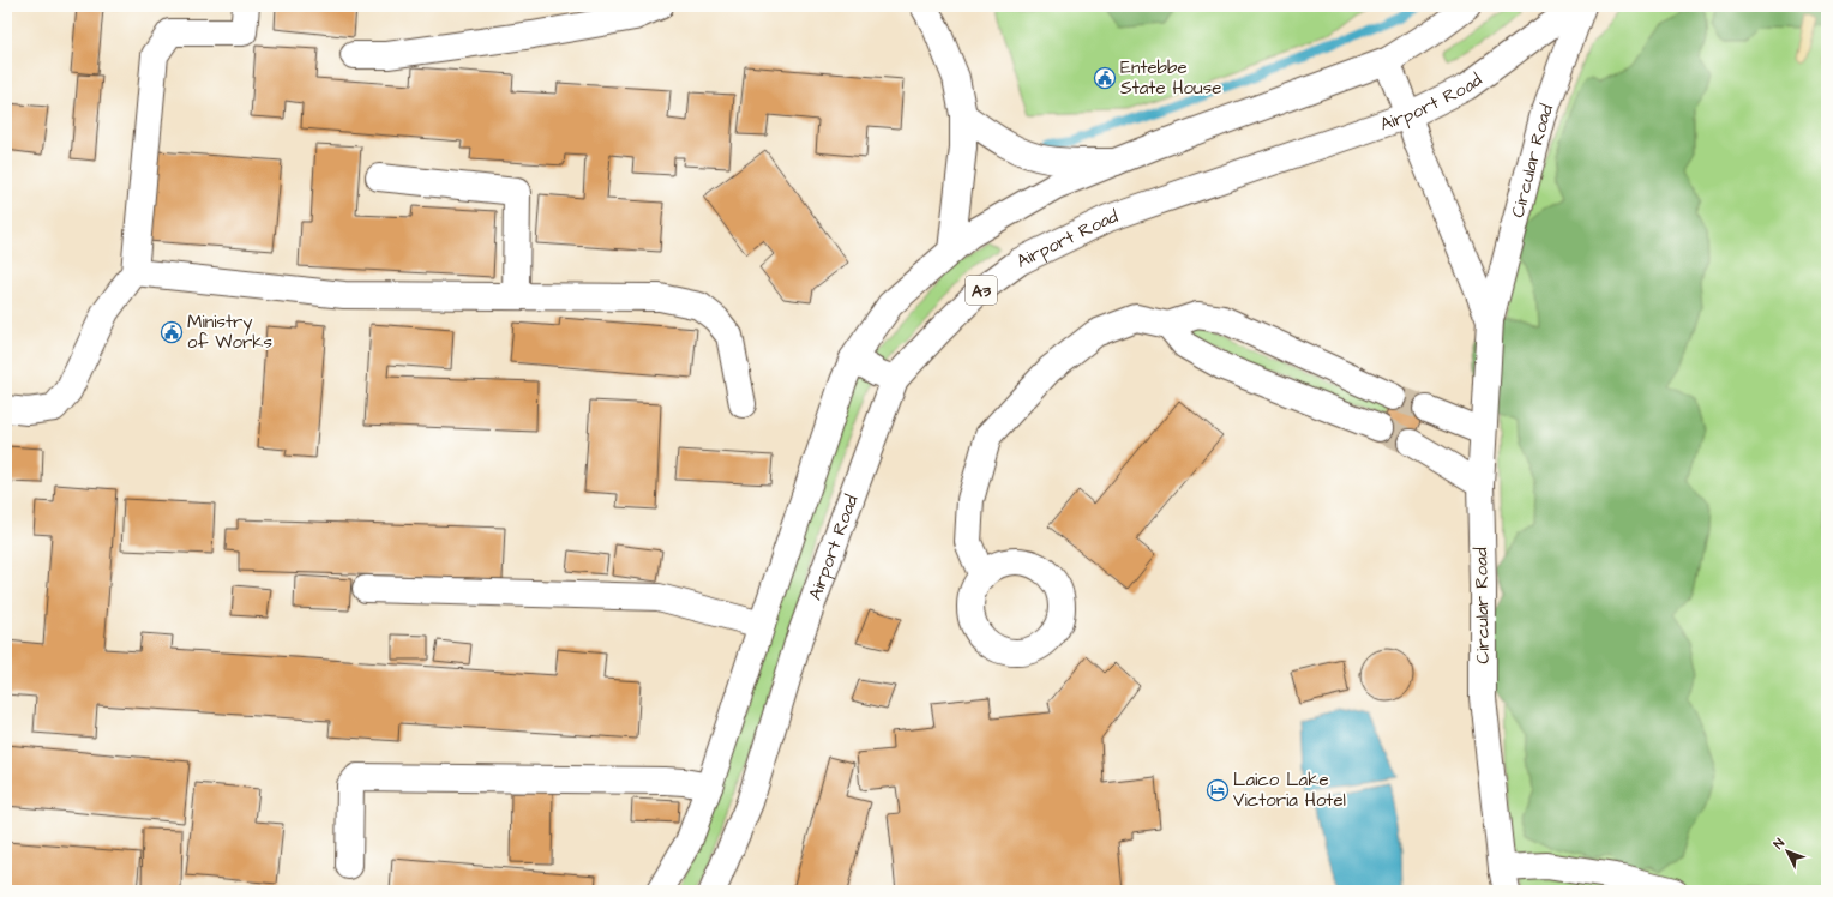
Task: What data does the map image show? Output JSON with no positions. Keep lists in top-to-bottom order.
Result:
{
  "streets": {
    "main road": ["Airport Road", "Circular Road", "A3"]
  },
  "crossings": [
    ["Airport Road", "Circular Road"]
  ],
  "places": {
    "public building": ["Entebbe State House", "Ministry of Works"],
    "hotel": ["Laico Lake Victoria Hotel"]
  },
  "north": "top left"
}
